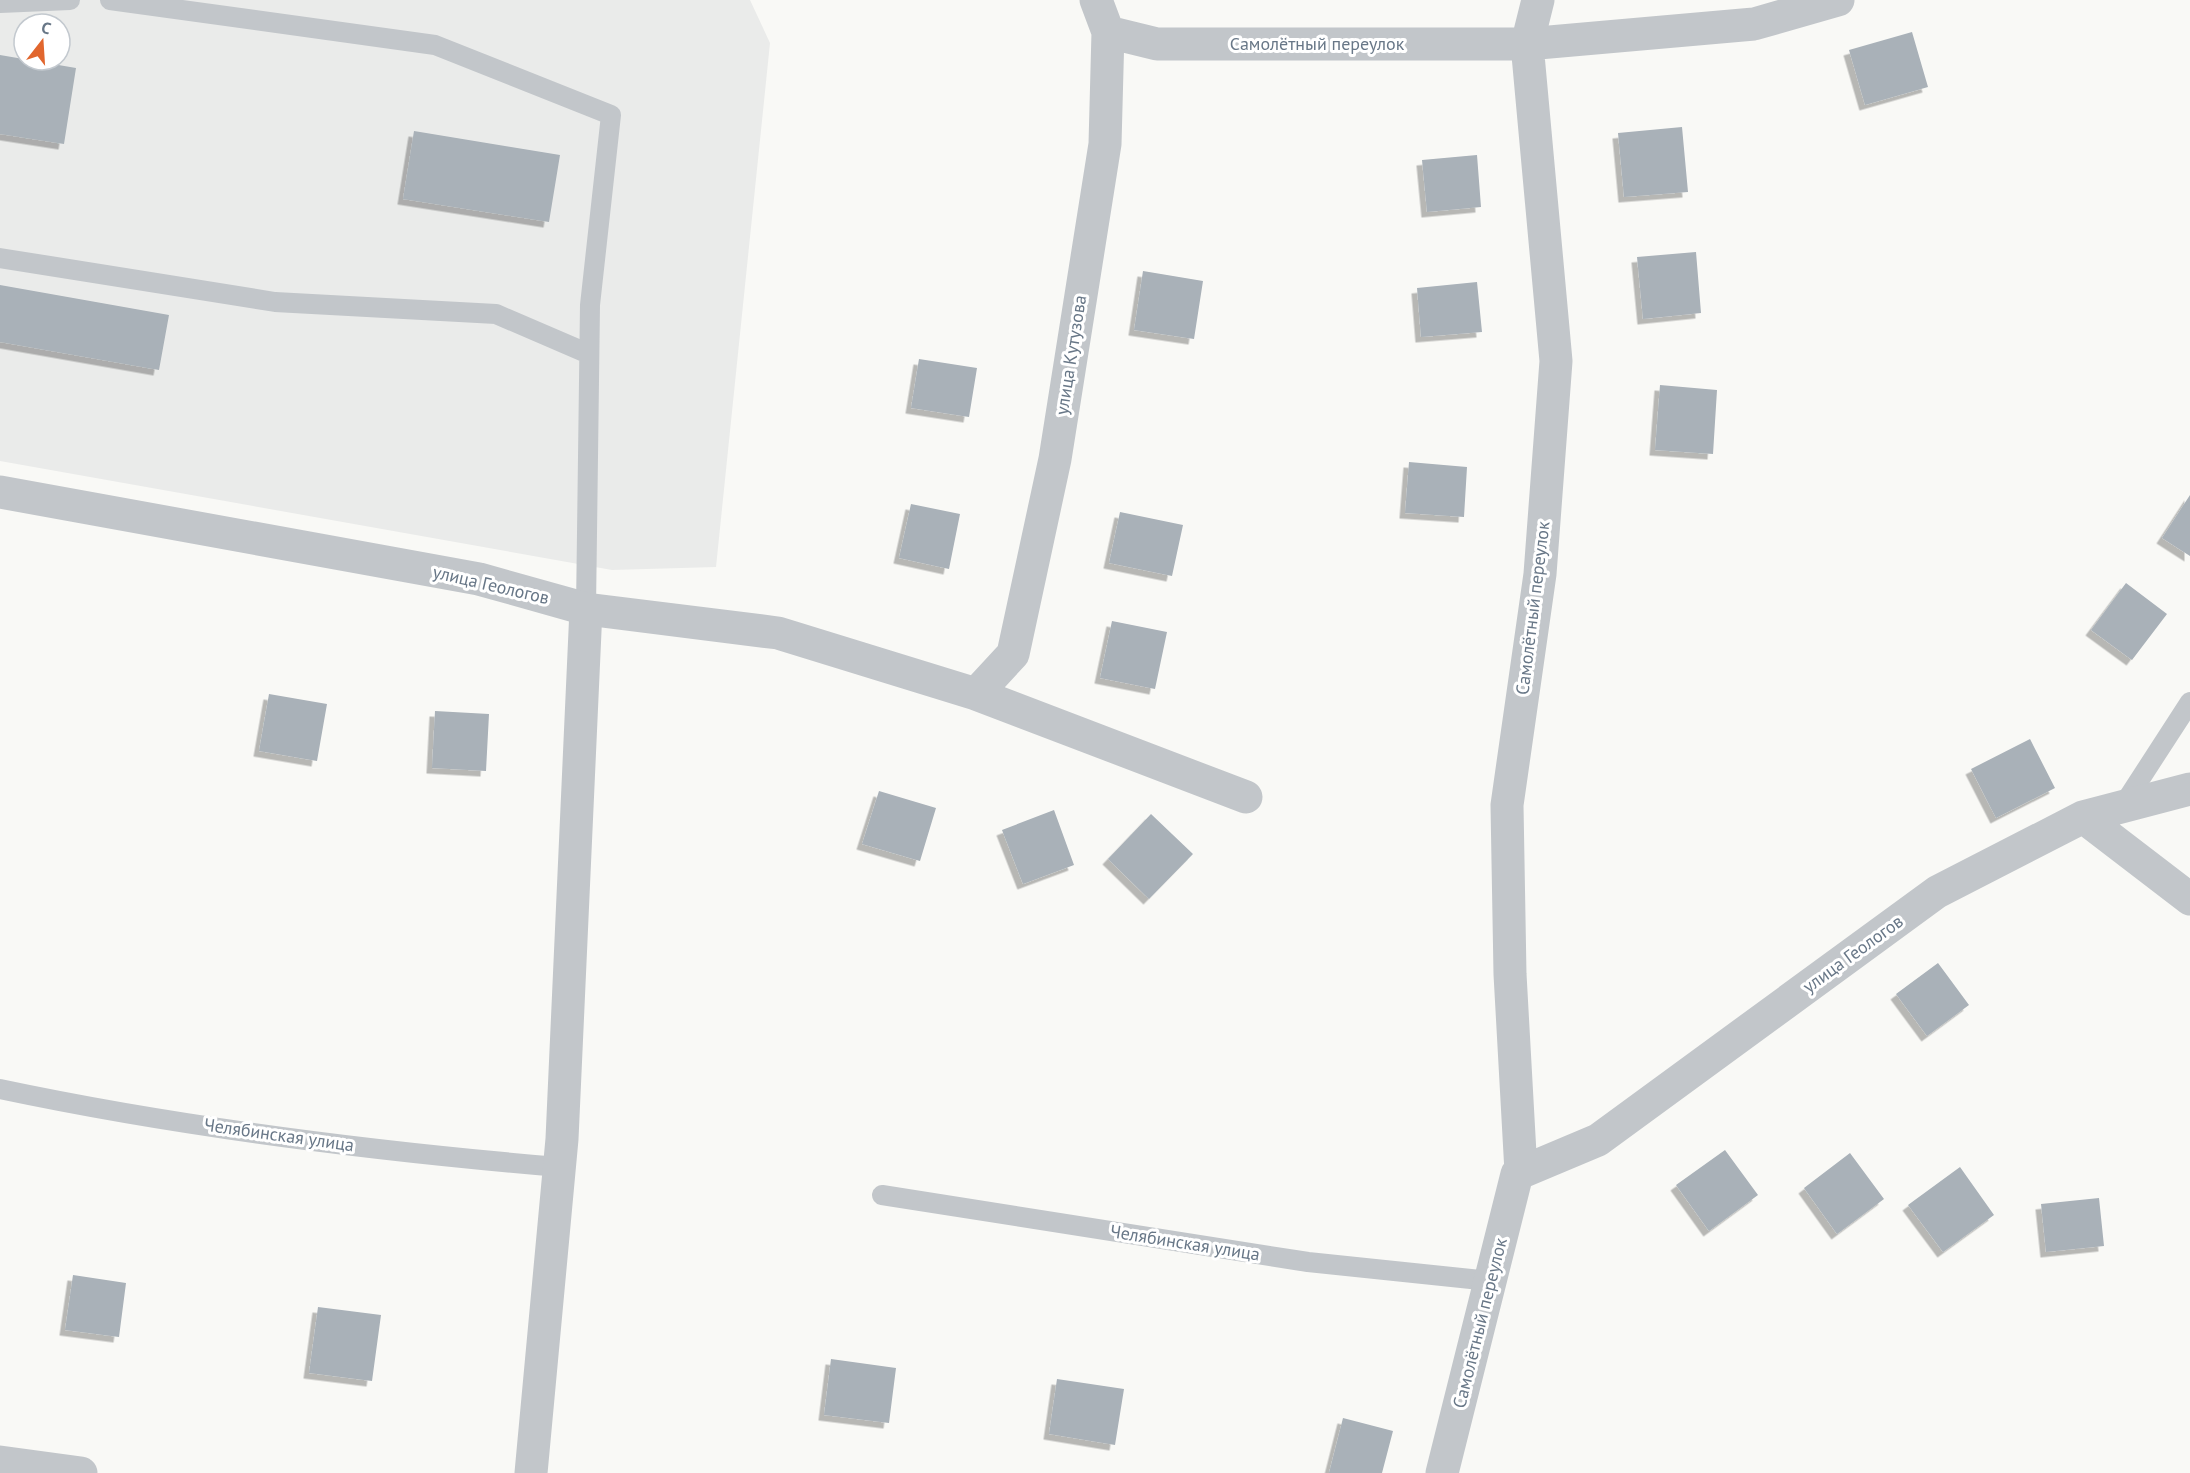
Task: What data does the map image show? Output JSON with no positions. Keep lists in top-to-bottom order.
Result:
{
  "streets": {
    "street": ["Самолётный переулок", "улица Кутузова", "улица Геологов"],
    "lane": ["Челябинская улица"]
  },
  "crossings": [
    ["Самолётный переулок", "улица Кутузова"],
    ["Самолётный переулок", "улица Геологов"],
    ["Самолётный переулок", "Челябинская улица"],
    ["улица Кутузова", "улица Геологов"]
  ],
  "north": "top"
}
